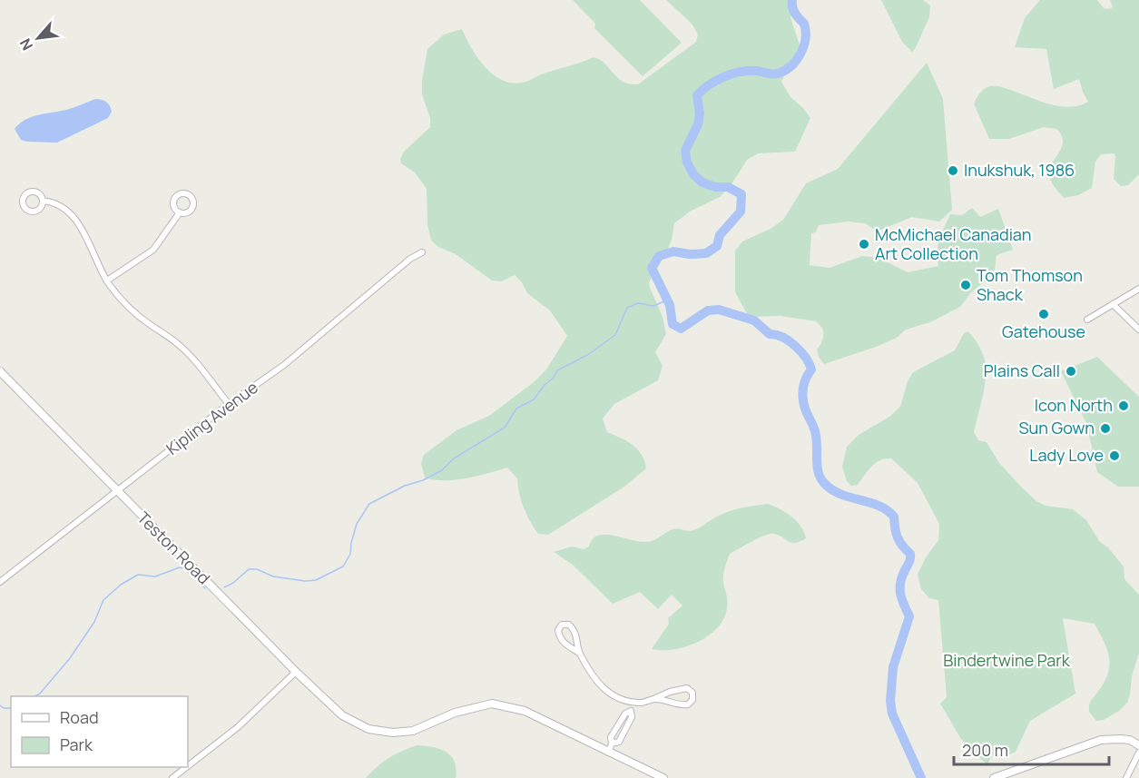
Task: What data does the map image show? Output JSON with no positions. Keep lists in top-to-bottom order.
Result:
{
  "streets": {
    "street": ["Kipling Avenue", "Teston Road"]
  },
  "crossings": [
    ["Kipling Avenue", "Teston Road"]
  ],
  "parks": ["Bindertwine Park"],
  "places": [
    "Inukshuk, 1986",
    "McMichael Canadian Art Collection",
    "Tom Thomson Shack",
    "Gatehouse",
    "Plains Call",
    "Icon North",
    "Sun Gown",
    "Lady Love"
  ],
  "legend": ["Road", "Park"],
  "scale_bar": "200 m",
  "north": "bottom left"
}
